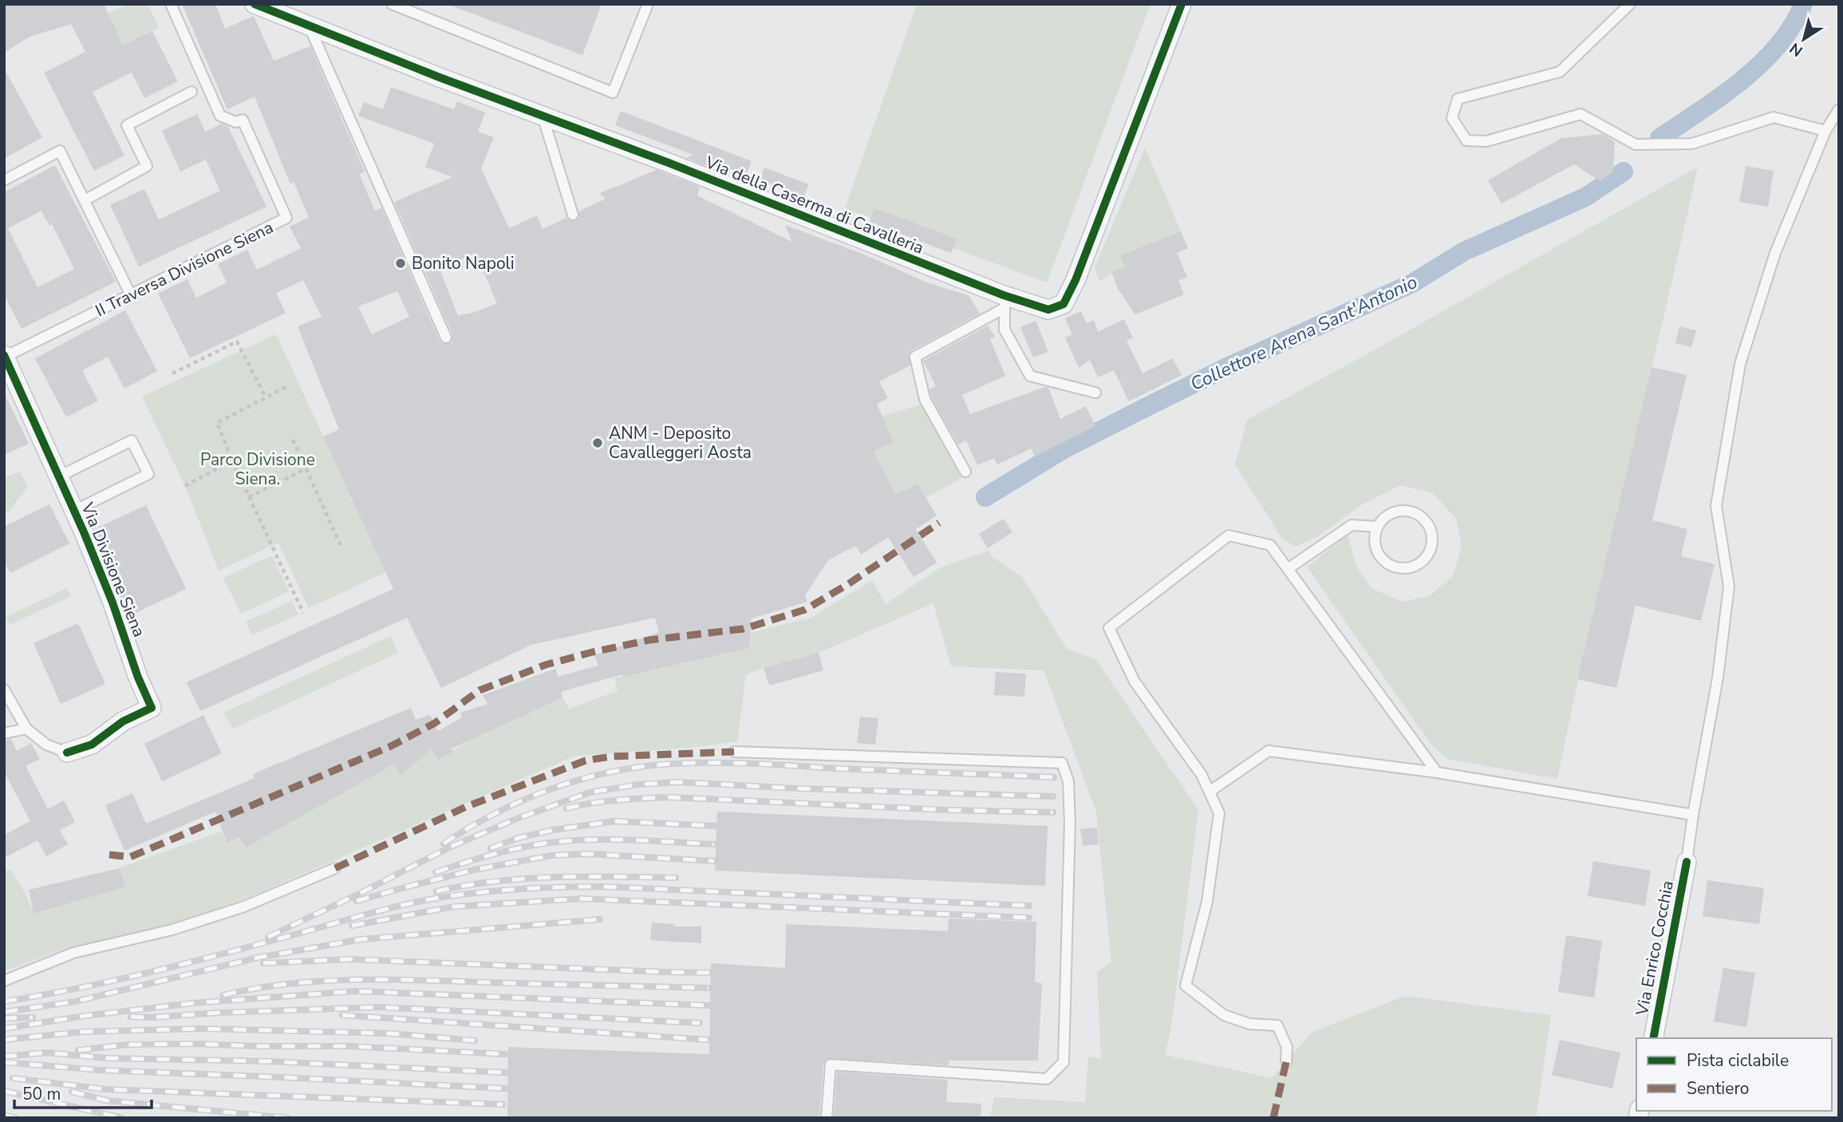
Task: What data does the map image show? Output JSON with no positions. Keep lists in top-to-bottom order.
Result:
{
  "streets": {
    "street": ["Via della Caserma di Cavalleria", "Via Divisione Siena", "Via Enrico Cocchia"],
    "lane": ["II Traversa Divisione Siena"]
  },
  "crossings": [
    ["II Traversa Divisione Siena", "Via Divisione Siena"]
  ],
  "water": ["Collettore Arena Sant'Antonio"],
  "parks": ["Parco Divisione Siena."],
  "places": ["Bonito Napoli", "ANM - Deposito Cavalleggeri Aosta"],
  "legend": ["Pista ciclabile", "Sentiero"],
  "scale_bar": "50 m",
  "north": "bottom left"
}
